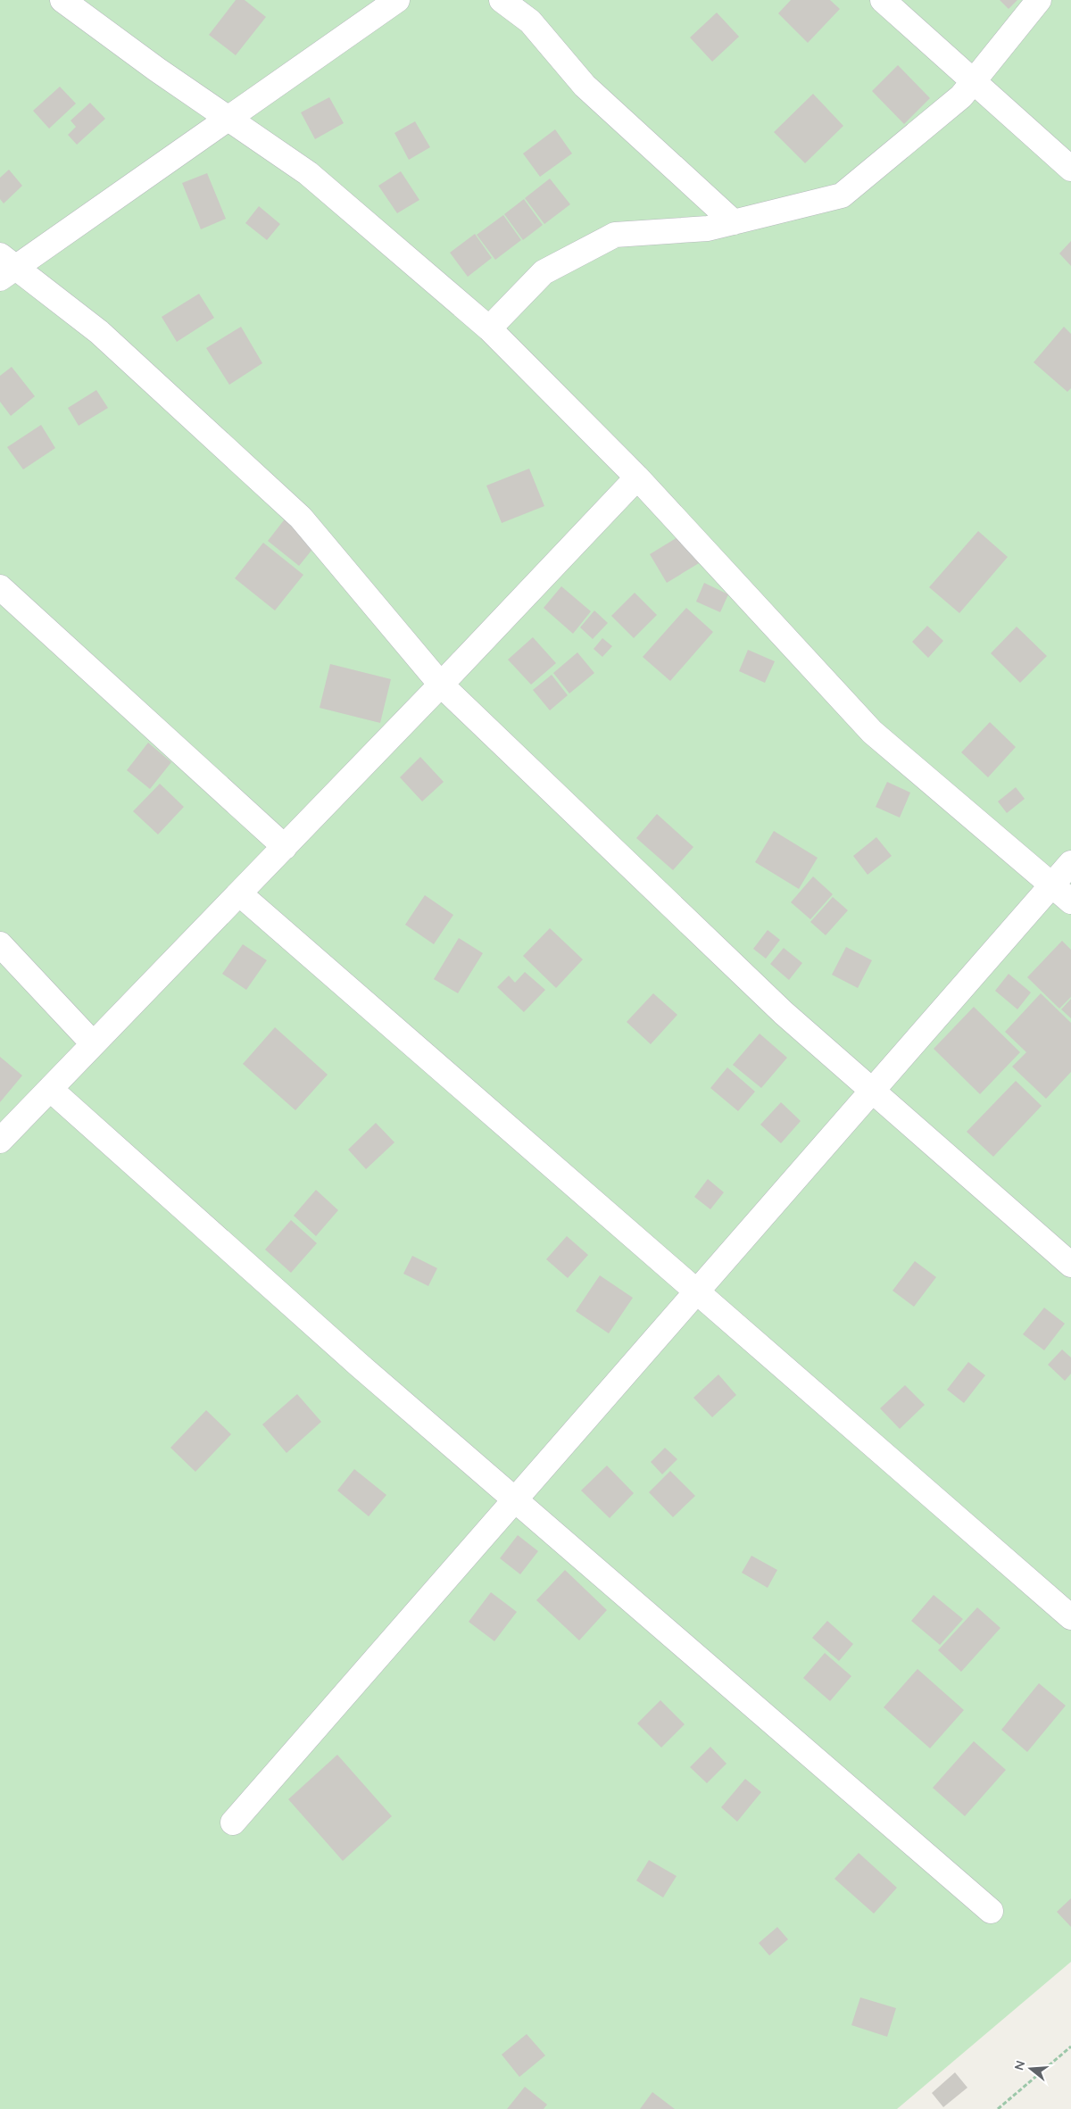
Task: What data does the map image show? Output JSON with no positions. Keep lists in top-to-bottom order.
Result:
{
  "north": "left"
}
